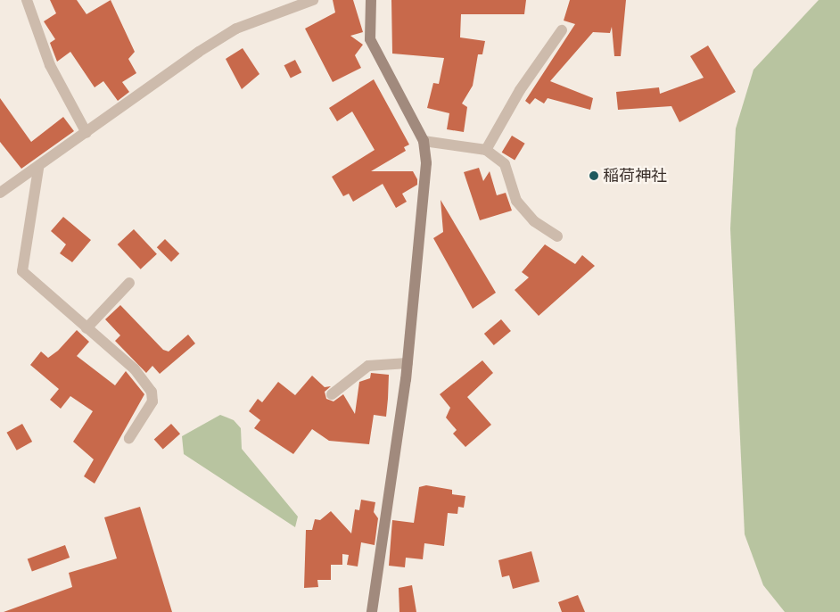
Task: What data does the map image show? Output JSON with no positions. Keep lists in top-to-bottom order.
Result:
{
  "places": ["稲荷神社"]
}
